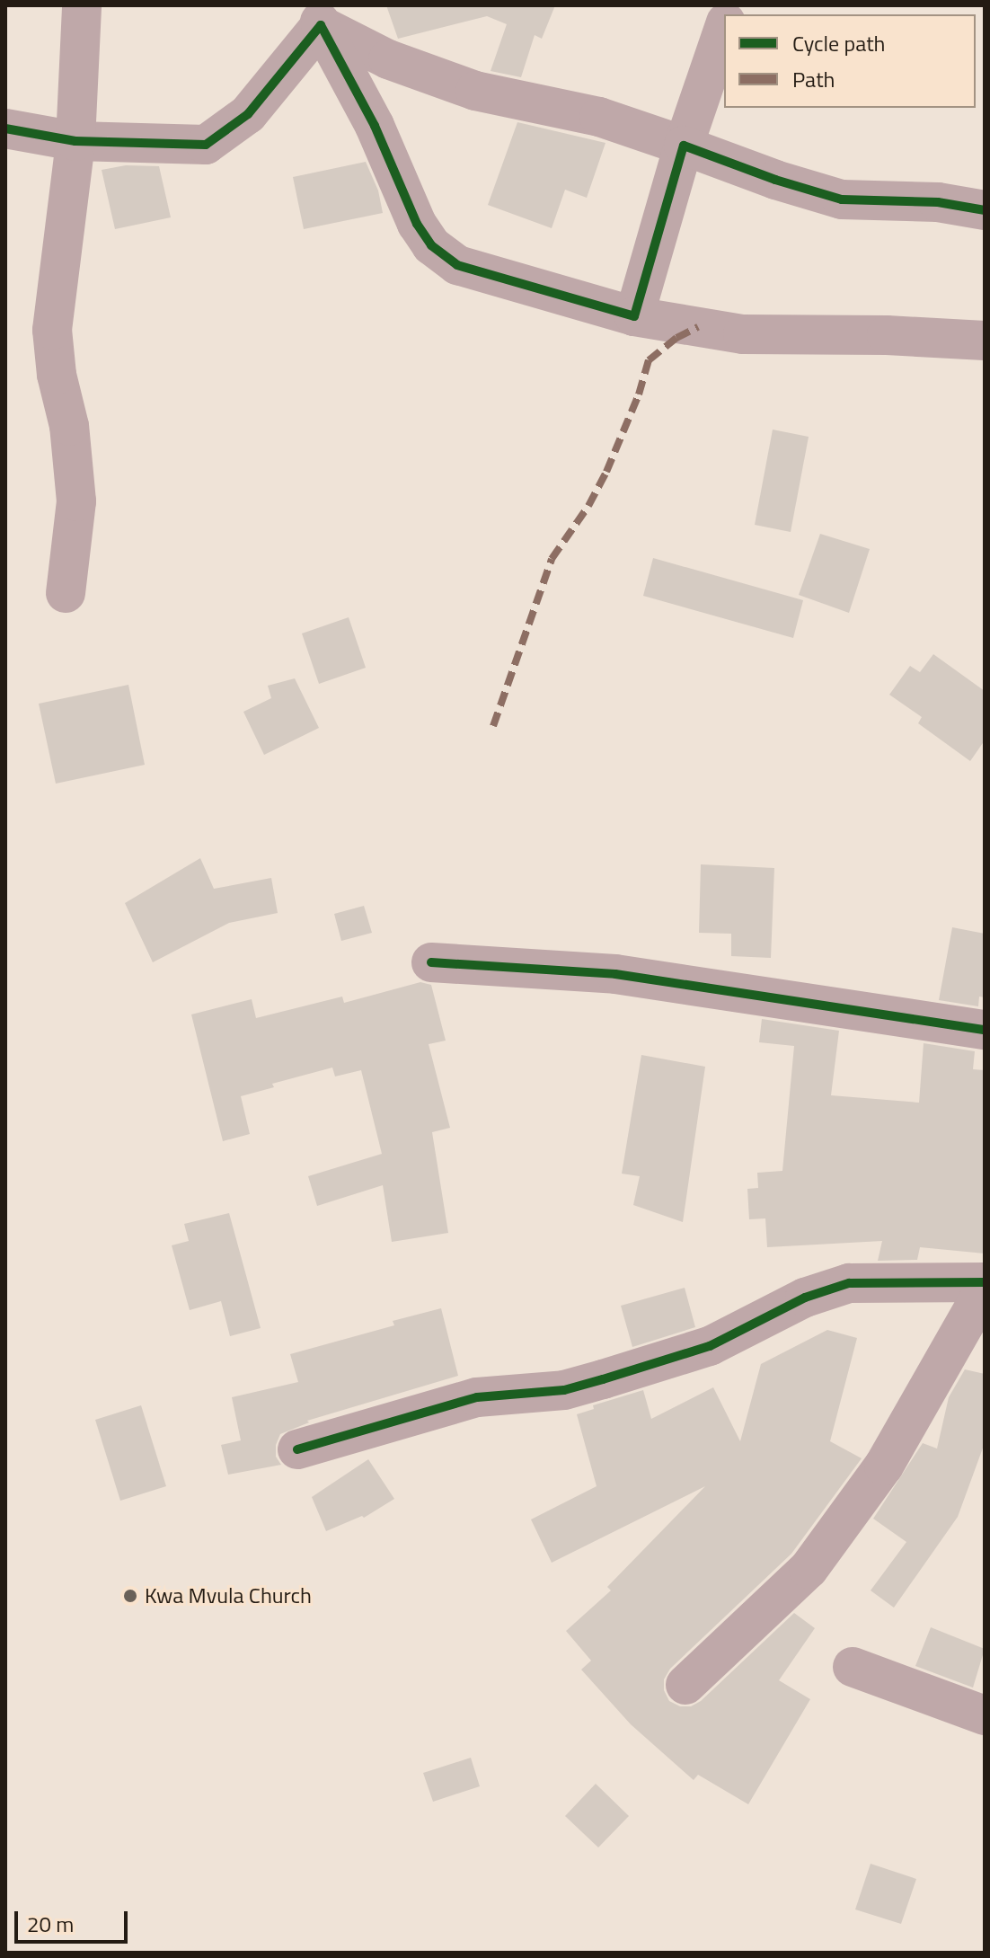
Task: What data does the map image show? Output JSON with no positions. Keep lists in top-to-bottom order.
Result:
{
  "places": ["Kwa Mvula Church"],
  "legend": ["Cycle path", "Path"],
  "scale_bar": "20 m"
}
